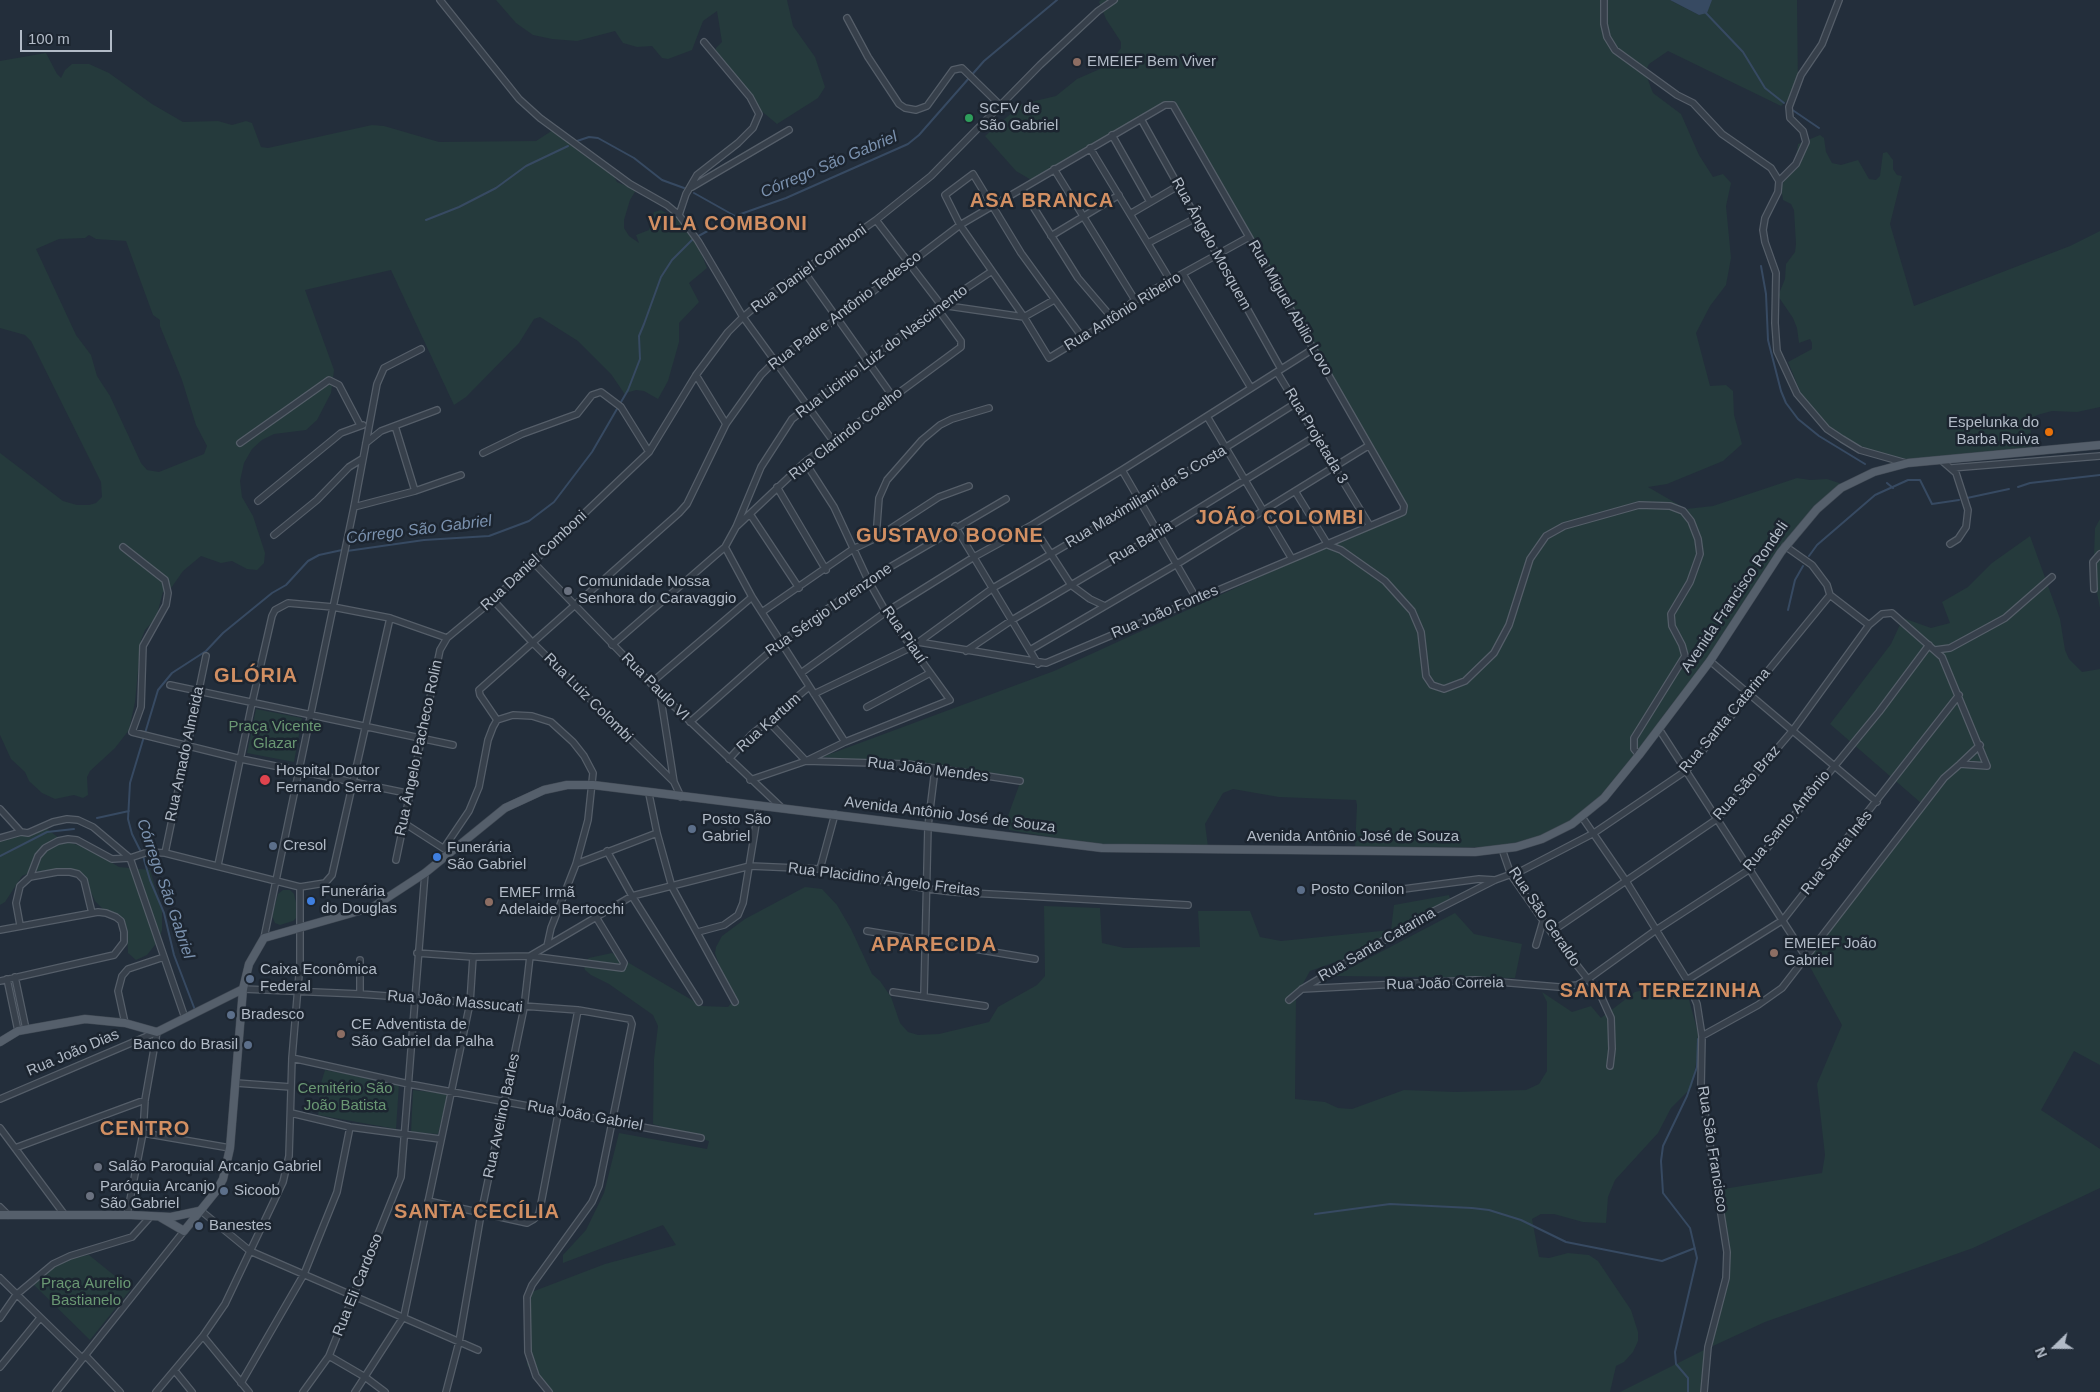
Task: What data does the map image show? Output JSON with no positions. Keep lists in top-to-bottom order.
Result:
{
  "streets": {
    "main road": ["Avenida Francisco Rondeli", "Avenida Antônio José de Souza", "Rua João Dias"],
    "street": [
      "Rua Ângelo Mosquem",
      "Rua Daniel Comboni",
      "Rua Miguel Abilio Lovo",
      "Rua Padre Antônio Tedesco",
      "Rua Antônio Ribeiro",
      "Rua Licinio Luiz do Nascimento",
      "Rua Clarindo Coelho",
      "Rua Projetada 3",
      "Rua Maximiliani da S Costa",
      "Rua Bahia",
      "Rua Sérgio Lorenzone",
      "Rua João Fontes",
      "Rua Piauí",
      "Rua Paulo VI",
      "Rua Luiz Colombi",
      "Rua Santa Catarina",
      "Rua Kartum",
      "Rua Ângelo Pacheco Rolin",
      "Rua Amado Almeida",
      "Rua João Mendes",
      "Rua São Braz",
      "Rua Santo Antônio",
      "Rua Santa Inês",
      "Rua Placidino Ângelo Freitas",
      "Rua São Geraldo",
      "Rua João Correia",
      "Rua João Massucati",
      "Rua Avelino Barles",
      "Rua João Gabriel",
      "Rua São Francisco",
      "Rua Eli Cardoso"
    ]
  },
  "crossings": [
    ["Rua Ângelo Mosquem", "Rua Padre Antônio Tedesco"],
    ["Rua Ângelo Mosquem", "Rua Antônio Ribeiro"],
    ["Rua Ângelo Mosquem", "Rua Projetada 3"],
    ["Rua Daniel Comboni", "Rua Paulo VI"],
    ["Rua Daniel Comboni", "Rua Luiz Colombi"],
    ["Rua Daniel Comboni", "Rua Ângelo Pacheco Rolin"],
    ["Rua Miguel Abilio Lovo", "Rua Padre Antônio Tedesco"],
    ["Rua Miguel Abilio Lovo", "Rua Antônio Ribeiro"],
    ["Rua Miguel Abilio Lovo", "Rua João Fontes"],
    ["Rua Padre Antônio Tedesco", "Rua Paulo VI"],
    ["Rua Padre Antônio Tedesco", "Rua Luiz Colombi"],
    ["Rua Licinio Luiz do Nascimento", "Rua Clarindo Coelho"],
    ["Rua Licinio Luiz do Nascimento", "Rua Paulo VI"],
    ["Rua Clarindo Coelho", "Rua Piauí"],
    ["Rua Projetada 3", "Rua Maximiliani da S Costa"],
    ["Rua Projetada 3", "Rua Bahia"],
    ["Rua Projetada 3", "Rua João Fontes"],
    ["Rua Maximiliani da S Costa", "Rua João Fontes"],
    ["Rua Maximiliani da S Costa", "Rua Piauí"],
    ["Rua Bahia", "Rua João Fontes"],
    ["Avenida Francisco Rondeli", "Avenida Antônio José de Souza"],
    ["Avenida Francisco Rondeli", "Rua São Geraldo"],
    ["Avenida Francisco Rondeli", "Rua São Francisco"],
    ["Rua Sérgio Lorenzone", "Rua Piauí"],
    ["Rua Sérgio Lorenzone", "Rua Paulo VI"],
    ["Rua Piauí", "Rua João Mendes"],
    ["Rua Paulo VI", "Rua Kartum"],
    ["Rua Paulo VI", "Rua João Mendes"],
    ["Rua Paulo VI", "Avenida Antônio José de Souza"],
    ["Rua Luiz Colombi", "Avenida Antônio José de Souza"],
    ["Rua Santa Catarina", "Rua São Geraldo"],
    ["Rua Santa Catarina", "Rua João Correia"],
    ["Rua Santa Catarina", "Rua São Francisco"],
    ["Rua São Braz", "Rua São Geraldo"],
    ["Rua São Braz", "Rua São Francisco"],
    ["Avenida Antônio José de Souza", "Rua São Geraldo"],
    ["Avenida Antônio José de Souza", "Rua Eli Cardoso"],
    ["Rua Santo Antônio", "Rua São Geraldo"],
    ["Rua Santo Antônio", "Rua João Correia"],
    ["Rua Santo Antônio", "Rua São Francisco"],
    ["Rua Santa Inês", "Rua São Francisco"],
    ["Rua Placidino Ângelo Freitas", "Rua Avelino Barles"],
    ["Rua São Geraldo", "Rua João Correia"],
    ["Rua João Massucati", "Rua João Dias"],
    ["Rua João Massucati", "Rua Avelino Barles"],
    ["Rua João Massucati", "Rua João Gabriel"],
    ["Rua João Massucati", "Rua Eli Cardoso"],
    ["Rua Avelino Barles", "Rua João Gabriel"],
    ["Rua João Gabriel", "Rua Eli Cardoso"]
  ],
  "districts": [
    "ASA BRANCA",
    "VILA COMBONI",
    "JOÃO COLOMBI",
    "GUSTAVO BOONE",
    "GLÓRIA",
    "APARECIDA",
    "SANTA TEREZINHA",
    "CENTRO",
    "SANTA CECÍLIA"
  ],
  "water": ["Córrego São Gabriel"],
  "parks": ["Praça Vicente Glazar", "Cemitério São João Batista", "Praça Aurelio Bastianelo"],
  "places": [
    "EMEIEF Bem Viver",
    "SCFV de São Gabriel",
    "Espelunka do Barba Ruiva",
    "Comunidade Nossa Senhora do Caravaggio",
    "Hospital Doutor Fernando Serra",
    "Posto São Gabriel",
    "Cresol",
    "Funerária São Gabriel",
    "Posto Conilon",
    "Funerária do Douglas",
    "EMEF Irmã Adelaide Bertocchi",
    "EMEIEF João Gabriel",
    "Caixa Econômica Federal",
    "Bradesco",
    "CE Adventista de São Gabriel da Palha",
    "Banco do Brasil",
    "Salão Paroquial Arcanjo Gabriel",
    "Sicoob",
    "Paróquia Arcanjo São Gabriel",
    "Banestes"
  ],
  "scale_bar": "100 m",
  "north": "left"
}
